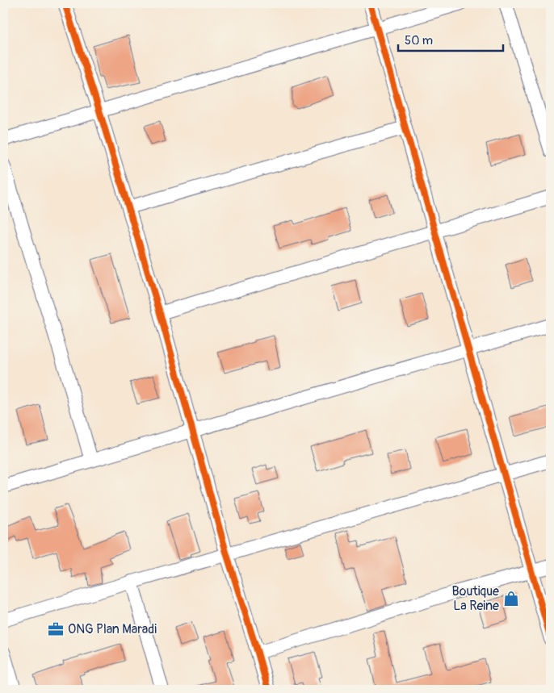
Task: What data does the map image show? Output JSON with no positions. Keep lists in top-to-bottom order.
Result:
{
  "places": {
    "shop": ["Boutique La Reine"],
    "office": ["ONG Plan Maradi"]
  },
  "scale_bar": "50 m"
}
